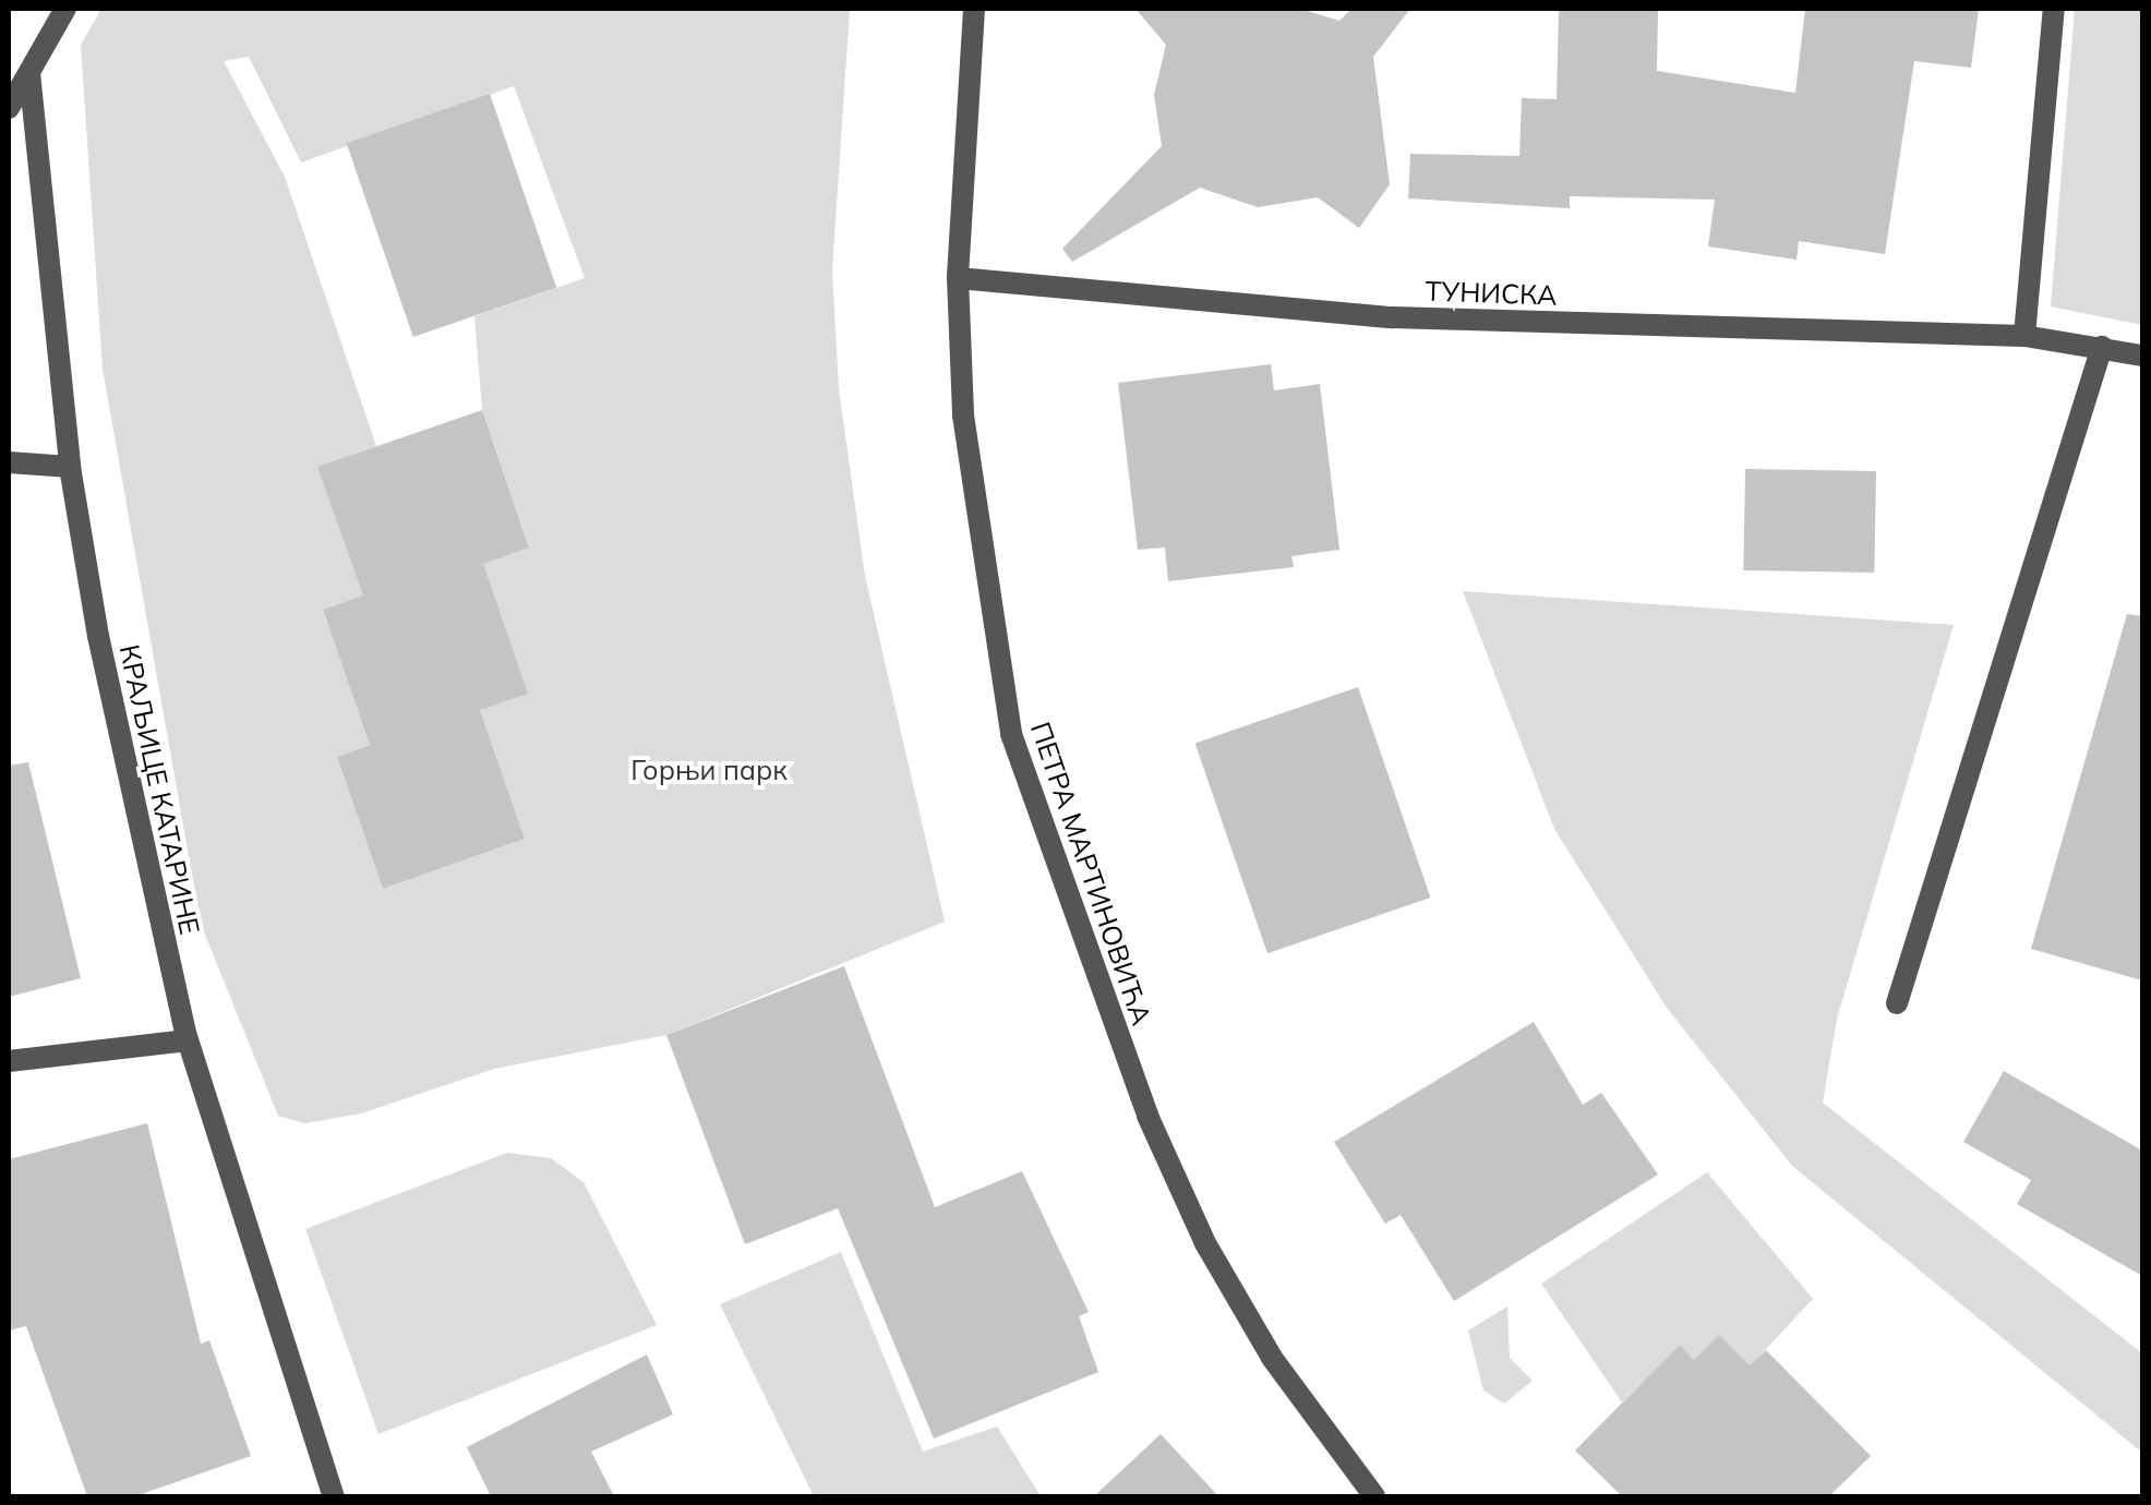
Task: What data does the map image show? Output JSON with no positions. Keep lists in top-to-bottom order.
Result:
{
  "streets": {
    "street": ["ТУНИСКА", "КРАЉИЦЕ КАТАРИНЕ", "ПЕТРА МАРТИНОВИЋА"]
  },
  "crossings": [
    ["ТУНИСКА", "ПЕТРА МАРТИНОВИЋА"]
  ],
  "parks": ["Горњи парк"]
}
